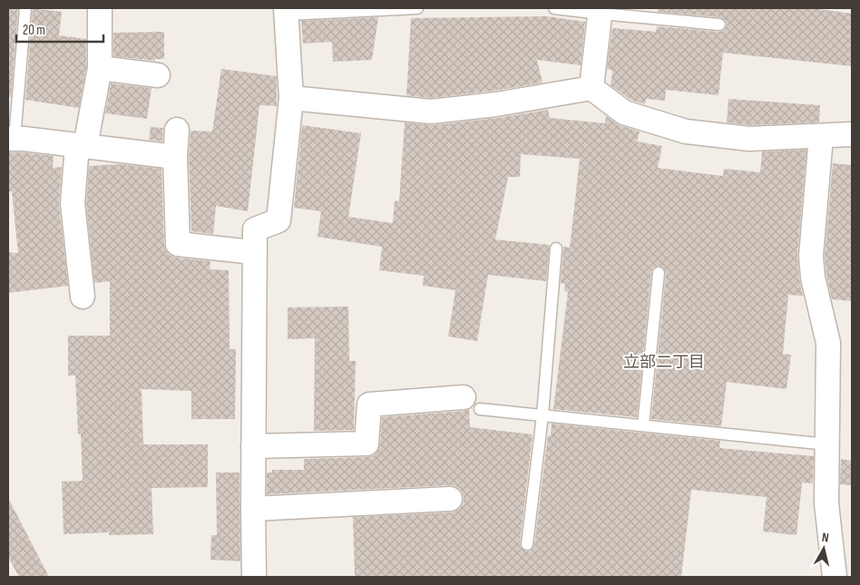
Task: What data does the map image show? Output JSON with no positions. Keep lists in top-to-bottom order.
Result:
{
  "districts": ["立部二丁目"],
  "scale_bar": "20 m",
  "north": "top"
}
